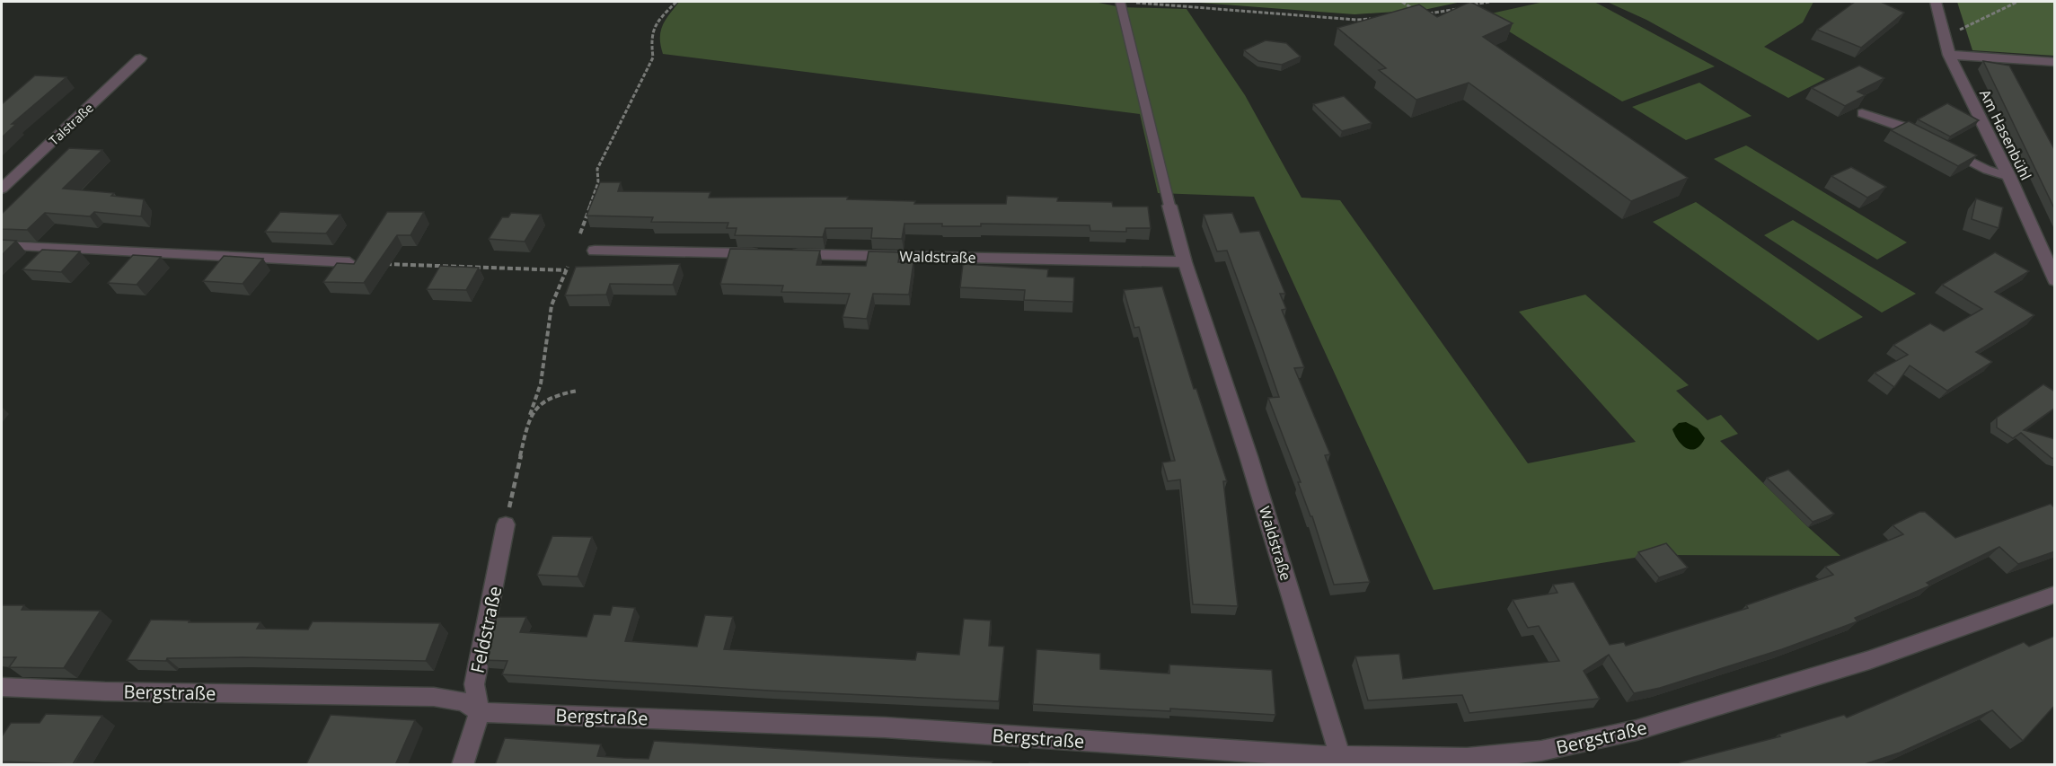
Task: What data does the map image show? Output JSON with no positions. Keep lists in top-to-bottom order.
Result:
{
  "streets": {
    "street": [
      "Talstraße",
      "Am Hasenbühl",
      "Waldstraße",
      "Feldstraße",
      "Bergstraße"
    ]
  },
  "crossings": [
    ["Waldstraße", "Bergstraße"],
    ["Feldstraße", "Bergstraße"]
  ]
}
